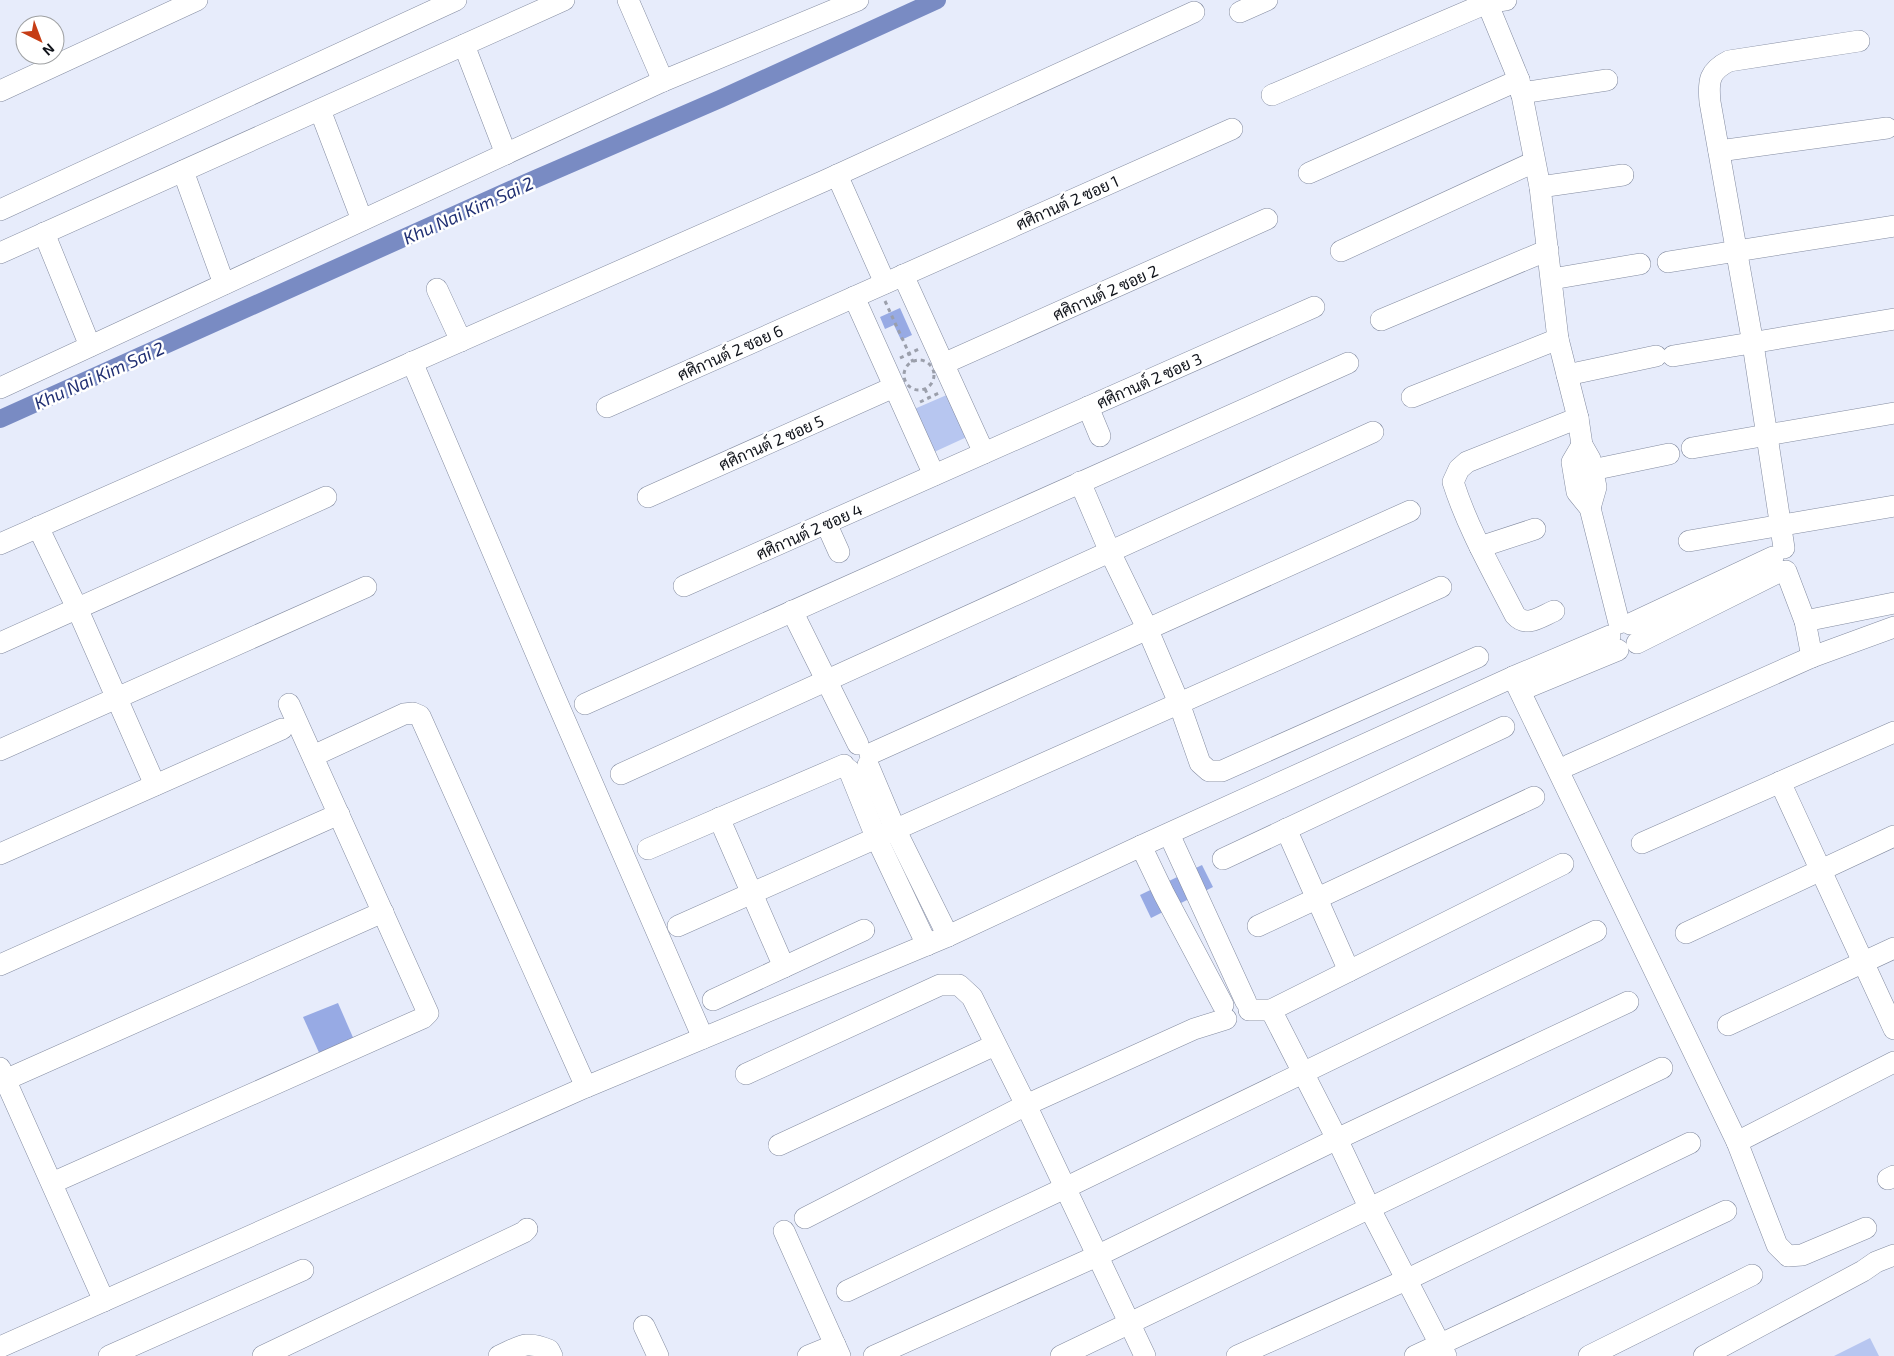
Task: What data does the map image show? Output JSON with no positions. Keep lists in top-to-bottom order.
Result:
{
  "streets": {
    "street": [
      "ศศิกานต์ 2 ซอย 1",
      "ศศิกานต์ 2 ซอย 2",
      "ศศิกานต์ 2 ซอย 6",
      "ศศิกานต์ 2 ซอย 3",
      "ศศิกานต์ 2 ซอย 5",
      "ศศิกานต์ 2 ซอย 4"
    ]
  },
  "crossings": [
    ["ศศิกานต์ 2 ซอย 1", "ศศิกานต์ 2 ซอย 6"],
    ["ศศิกานต์ 2 ซอย 3", "ศศิกานต์ 2 ซอย 4"]
  ],
  "water": ["Khu Nai Kim Sai 2"],
  "north": "bottom right"
}
